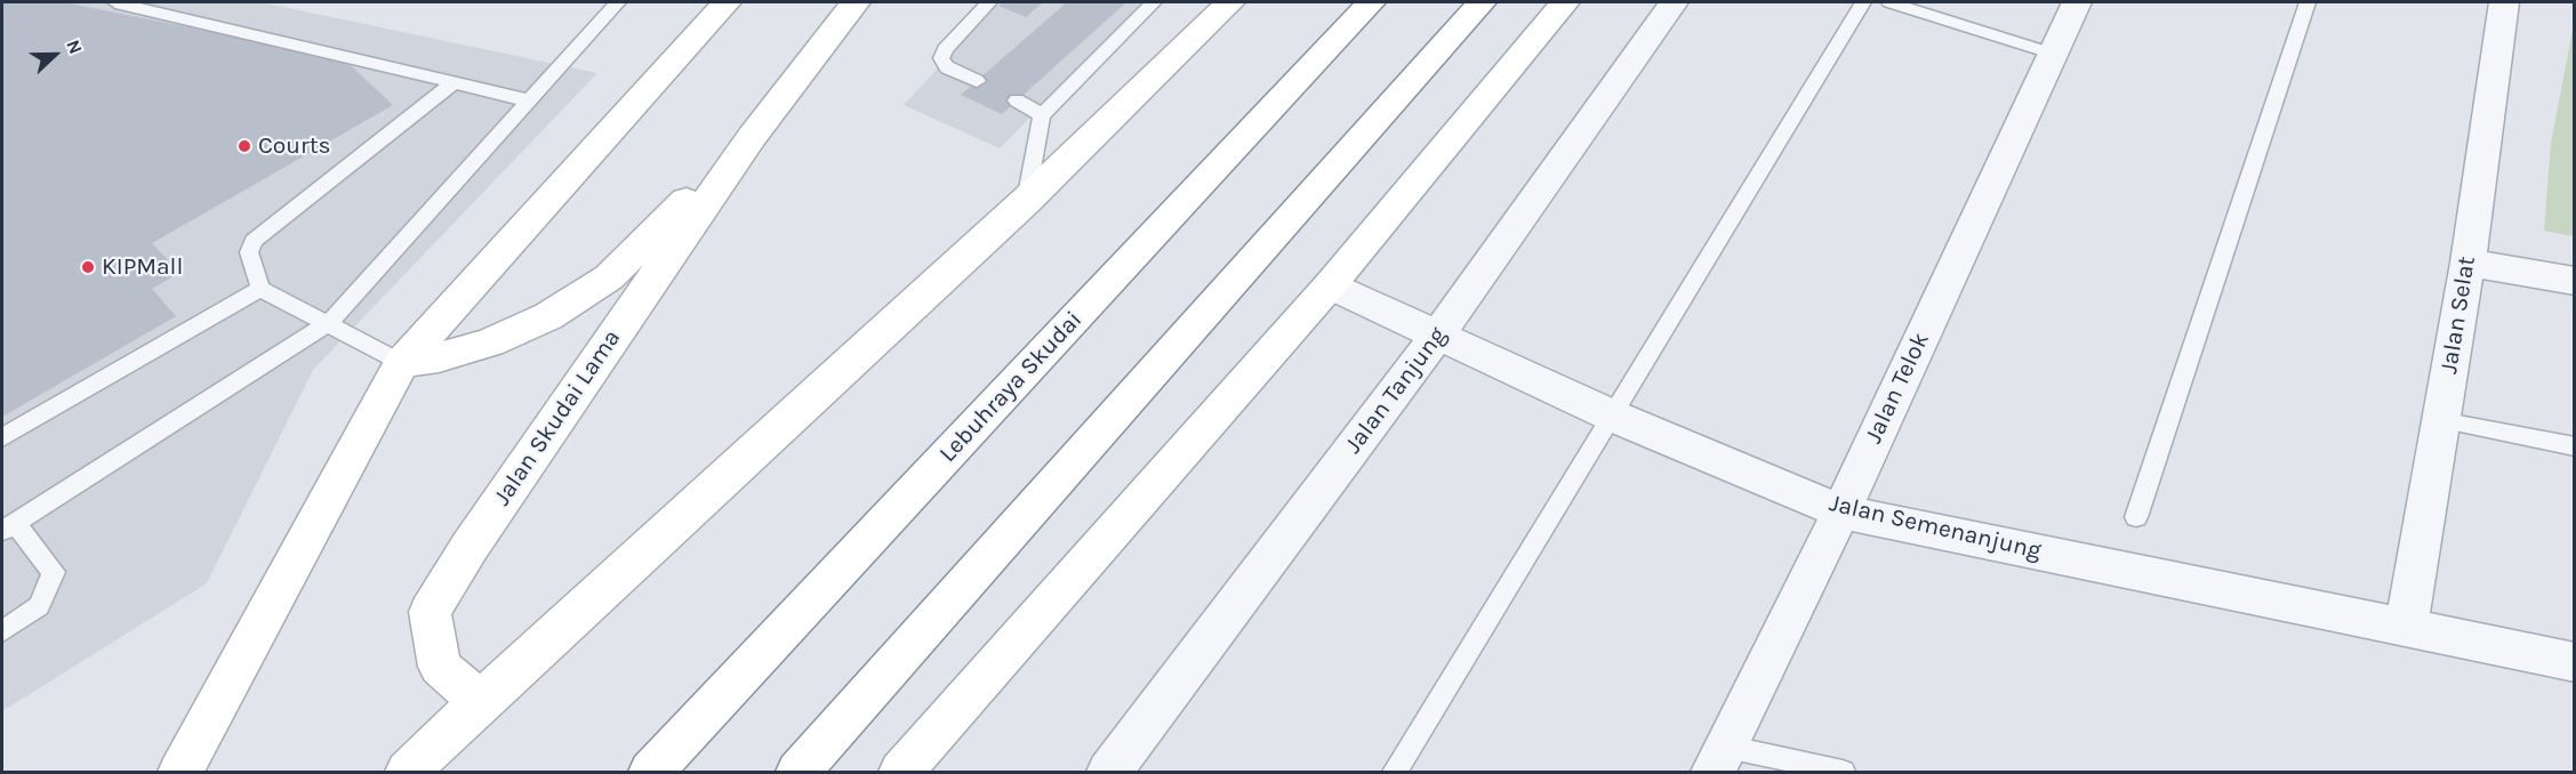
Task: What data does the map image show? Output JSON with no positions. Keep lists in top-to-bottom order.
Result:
{
  "streets": {
    "main road": ["Lebuhraya Skudai", "Jalan Skudai Lama"],
    "street": [
      "Jalan Selat",
      "Jalan Telok",
      "Jalan Tanjung",
      "Jalan Semenanjung"
    ]
  },
  "crossings": [
    ["Jalan Selat", "Jalan Semenanjung"],
    ["Jalan Telok", "Jalan Semenanjung"],
    ["Jalan Tanjung", "Jalan Semenanjung"]
  ],
  "places": ["Courts", "KIPMall"],
  "north": "right"
}
